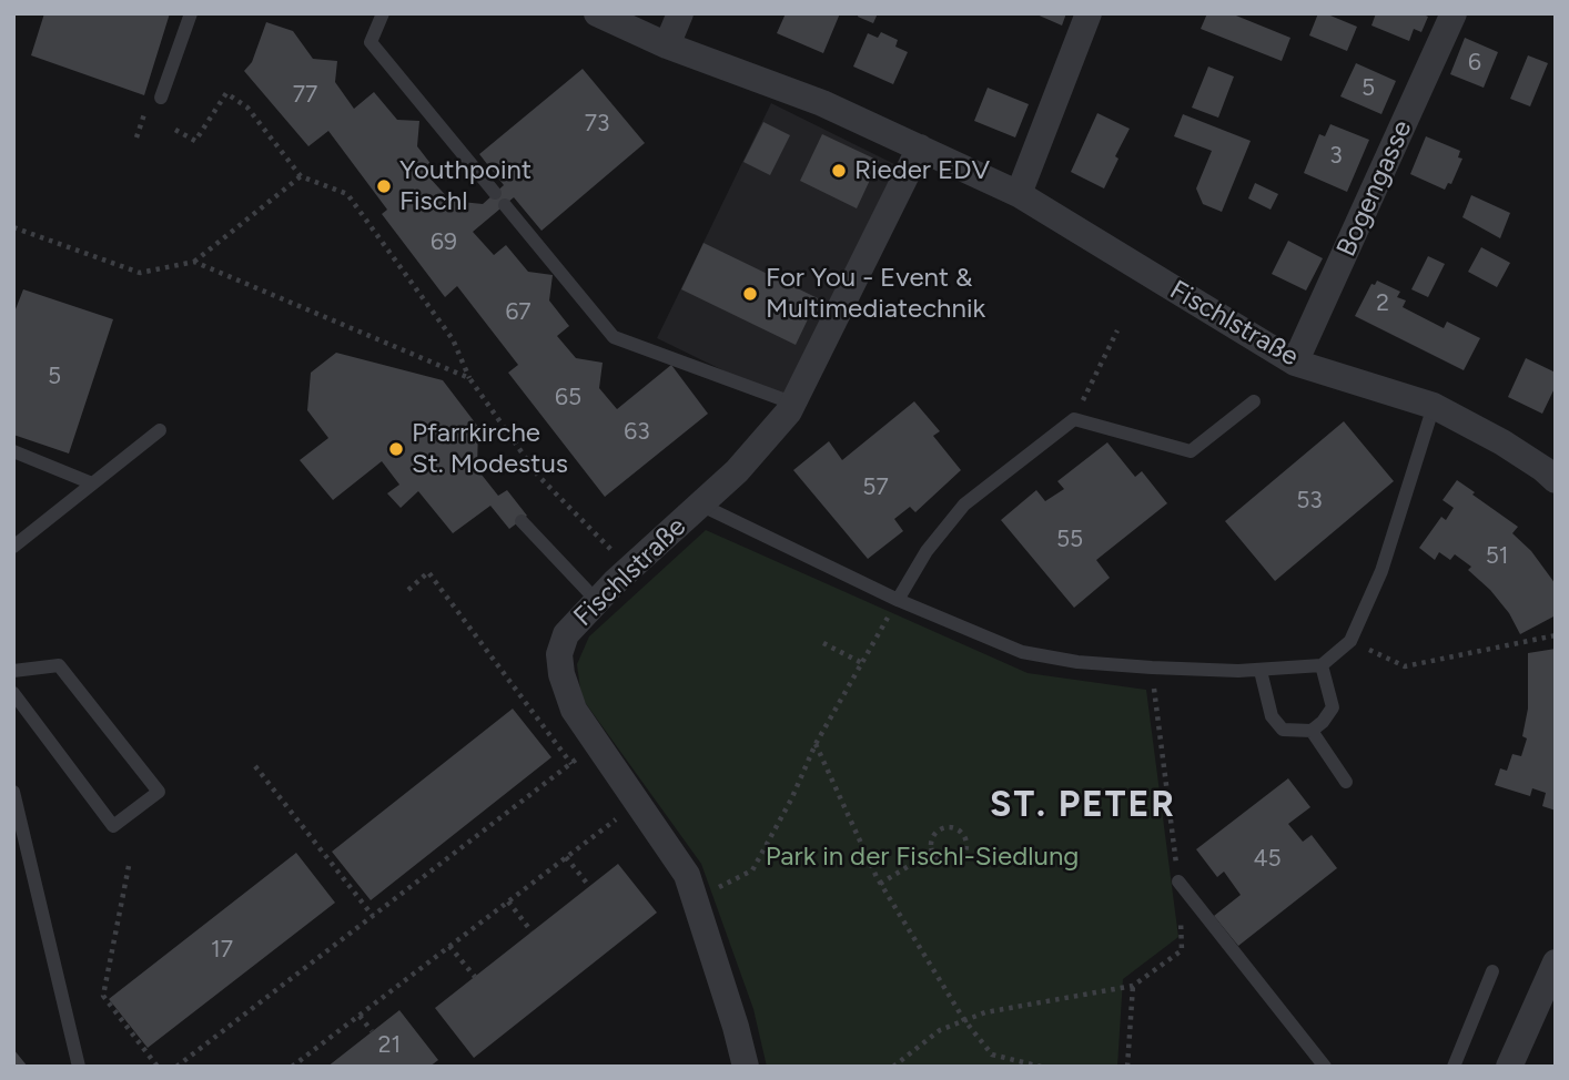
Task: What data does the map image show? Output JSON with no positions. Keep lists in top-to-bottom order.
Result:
{
  "streets": {
    "street": ["Bogengasse", "Fischlstraße"]
  },
  "crossings": [
    ["Bogengasse", "Fischlstraße"]
  ],
  "districts": ["ST. PETER"],
  "parks": ["Park in der Fischl-Siedlung"],
  "places": [
    "Rieder EDV",
    "Youthpoint Fischl",
    "For You - Event & Multimediatechnik",
    "Pfarrkirche St. Modestus"
  ],
  "house_numbers": [
    "6",
    "5",
    "77",
    "73",
    "3",
    "69",
    "2",
    "67",
    "5",
    "65",
    "63",
    "57",
    "53",
    "55",
    "51",
    "45",
    "17",
    "21"
  ]
}
